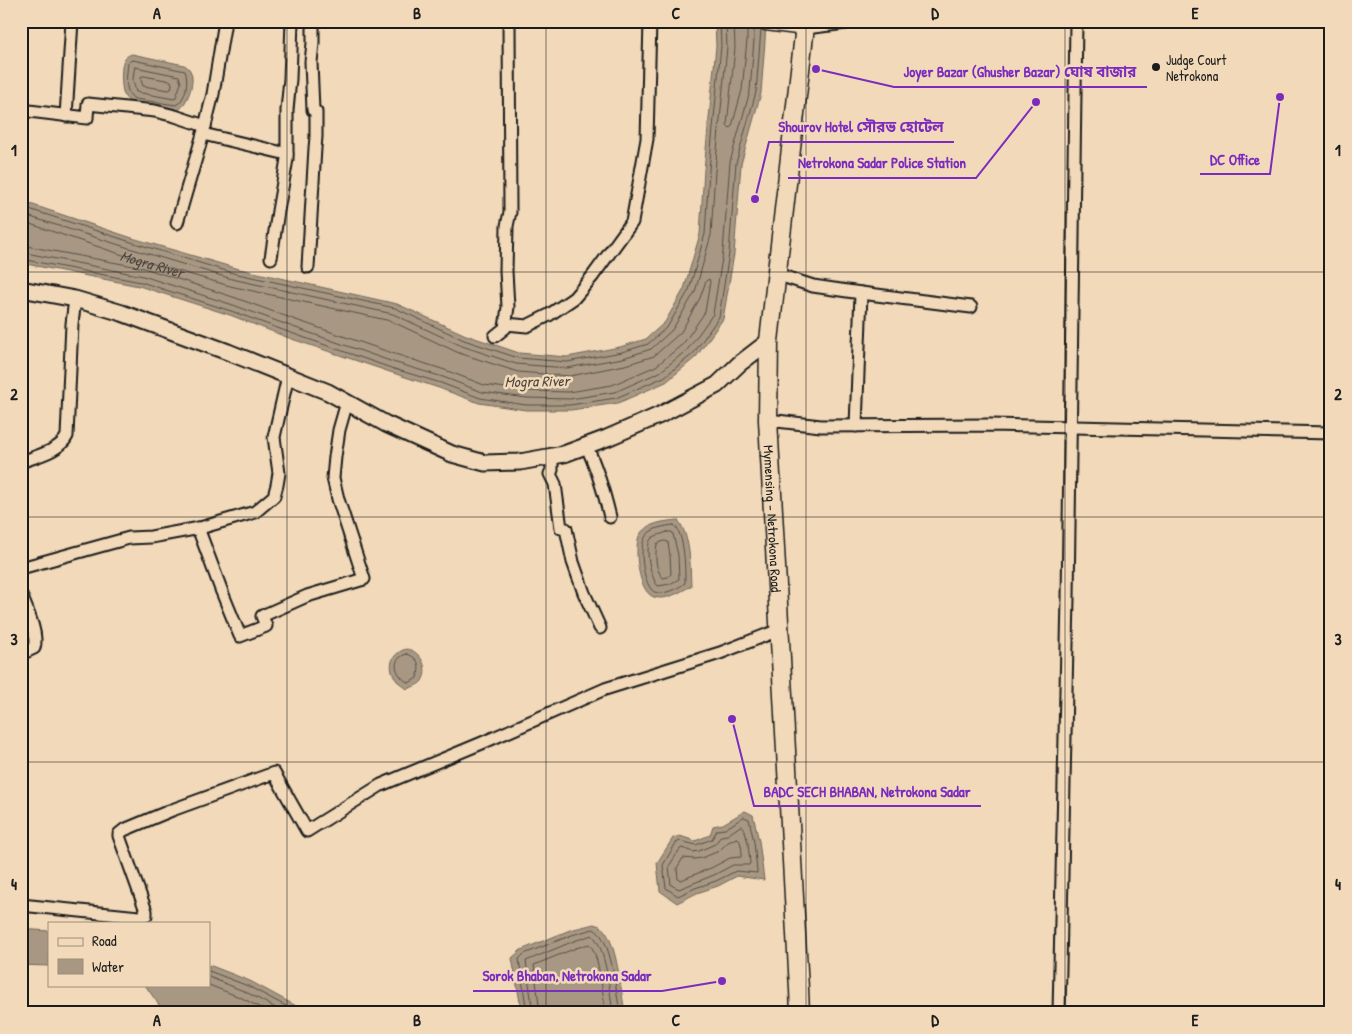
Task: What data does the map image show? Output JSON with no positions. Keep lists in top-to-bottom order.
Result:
{
  "streets": {
    "main road": ["Mymensing - Netrokona Road"]
  },
  "water": ["Mogra River"],
  "places": [
    "Judge Court Netrokona",
    "Joyer Bazar (Ghusher Bazar) ঘোষ বাজার",
    "DC Office",
    "Netrokona Sadar Police Station",
    "Shourov Hotel সৌরভ হোটেল",
    "BADC SECH BHABAN, Netrokona Sadar",
    "Sorok Bhaban, Netrokona Sadar"
  ],
  "legend": ["Road", "Water"],
  "grid": {
    "columns": [
      "A",
      "B",
      "C",
      "D",
      "E"
    ],
    "rows": [
      "1",
      "2",
      "3",
      "4"
    ]
  }
}
